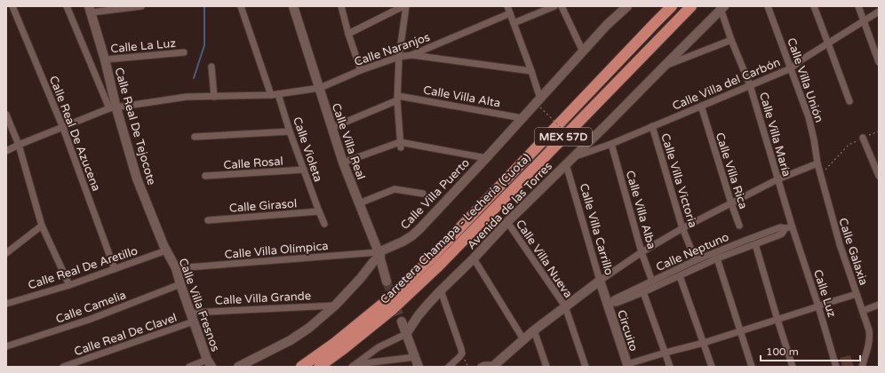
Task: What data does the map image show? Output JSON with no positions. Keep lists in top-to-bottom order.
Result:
{
  "streets": {
    "highway": ["MEX 57D", "Carretera Chamapa - Lechería (Cuota)"],
    "street": [
      "Calle La Luz",
      "Calle Naranjos",
      "Calle Villa Unión",
      "Calle Villa del Carbón",
      "Calle Villa Alta",
      "Calle Real De Tejocote",
      "Calle Real De Azucena",
      "Calle Villa María",
      "Calle Villa Real",
      "Calle Violeta",
      "Calle Rosal",
      "Calle Villa Rica",
      "Calle Villa Victoria",
      "Calle Villa Puerto",
      "Calle Girasol",
      "Avenida de las Torres",
      "Calle Villa Alba",
      "Calle Villa Carrillo",
      "Calle Villa Olímpica",
      "Calle Neptuno",
      "Calle Galaxia",
      "Calle Villa Nueva",
      "Calle Real De Aretillo",
      "Calle Luz",
      "Calle Villa Grande",
      "Calle Villa Fresnos",
      "Calle Camelia",
      "Circuito",
      "Calle Real De Clavel"
    ]
  },
  "crossings": [
    ["Calle La Luz", "Calle Real De Tejocote"],
    ["Calle Naranjos", "Calle Real De Tejocote"],
    ["Calle Naranjos", "Calle Real De Azucena"],
    ["Calle Naranjos", "Calle Villa Real"],
    ["Calle Naranjos", "Calle Violeta"],
    ["Calle Villa Unión", "Calle Villa del Carbón"],
    ["Calle Villa Unión", "Calle Galaxia"],
    ["Calle Villa del Carbón", "Calle Villa María"],
    ["Calle Villa del Carbón", "Calle Villa Rica"],
    ["Calle Villa del Carbón", "Calle Villa Victoria"],
    ["Calle Villa del Carbón", "Avenida de las Torres"],
    ["Calle Villa del Carbón", "Calle Villa Alba"],
    ["Calle Villa Alta", "Calle Villa Puerto"],
    ["Calle Real De Tejocote", "Calle Real De Aretillo"],
    ["Calle Real De Tejocote", "Calle Villa Fresnos"],
    ["Calle Real De Azucena", "Calle Real De Aretillo"],
    ["Calle Villa María", "Avenida de las Torres"],
    ["Calle Villa María", "Calle Neptuno"],
    ["Calle Villa María", "Calle Luz"],
    ["Calle Villa Real", "Calle Villa Puerto"],
    ["Calle Villa Real", "Calle Villa Olímpica"],
    ["Calle Violeta", "Calle Rosal"],
    ["Calle Violeta", "Calle Girasol"],
    ["Calle Villa Victoria", "Calle Neptuno"],
    ["Calle Villa Puerto", "Calle Villa Olímpica"],
    ["Avenida de las Torres", "Calle Villa Carrillo"],
    ["Avenida de las Torres", "Calle Villa Nueva"],
    ["Calle Villa Alba", "Calle Neptuno"],
    ["Calle Villa Carrillo", "Calle Neptuno"],
    ["Calle Villa Carrillo", "Circuito"],
    ["Calle Villa Olímpica", "Calle Villa Fresnos"],
    ["Calle Neptuno", "Calle Luz"],
    ["Calle Neptuno", "Circuito"],
    ["Calle Real De Aretillo", "Calle Villa Fresnos"],
    ["Calle Villa Grande", "Calle Villa Fresnos"],
    ["Calle Villa Fresnos", "Calle Camelia"],
    ["Calle Villa Fresnos", "Calle Real De Clavel"]
  ],
  "scale_bar": "100 m"
}
